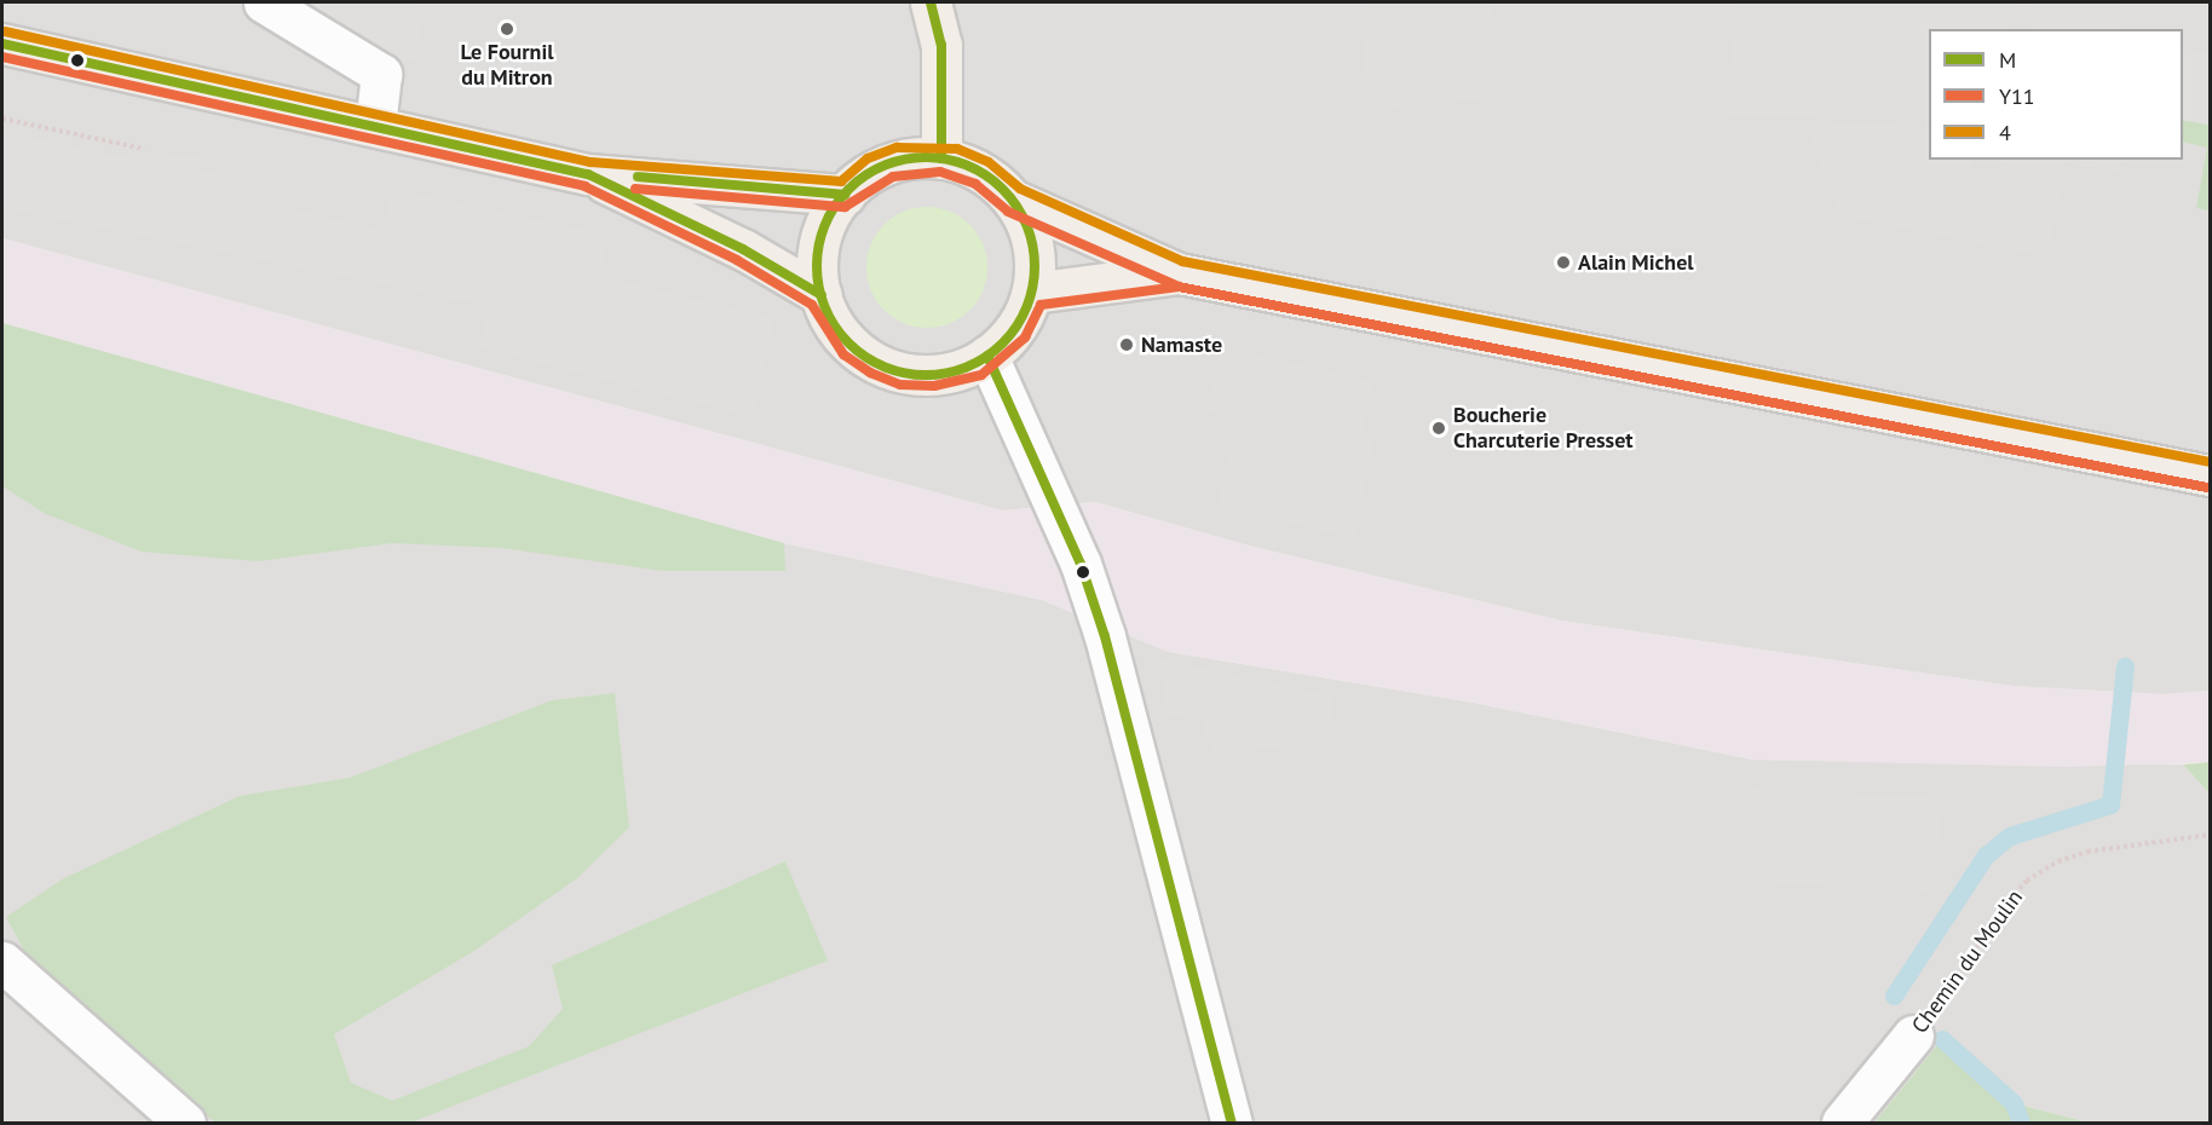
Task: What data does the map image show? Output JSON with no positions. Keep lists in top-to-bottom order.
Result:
{
  "streets": {
    "street": ["Chemin du Moulin"]
  },
  "places": [
    "Le Fournil du Mitron",
    "Alain Michel",
    "Namaste",
    "Boucherie Charcuterie Presset"
  ],
  "lines": ["transit line M", "transit line 4", "transit line Y11"],
  "legend": ["M", "Y11", "4"]
}
